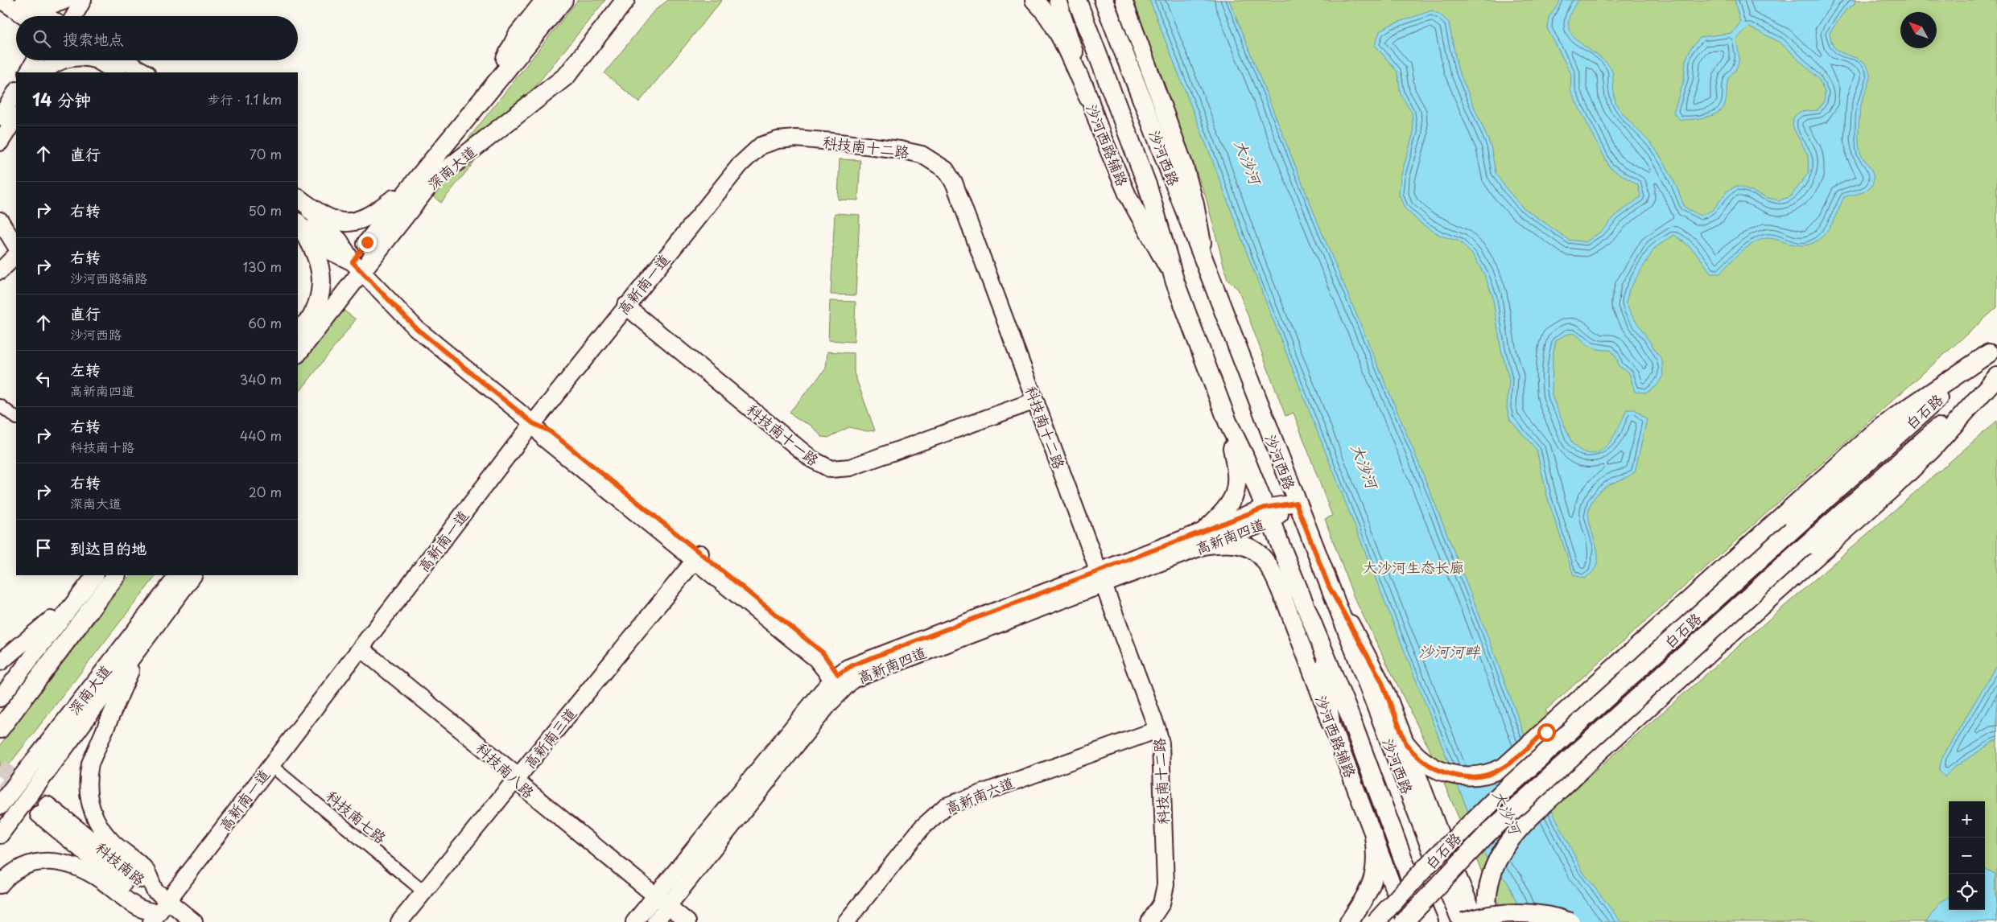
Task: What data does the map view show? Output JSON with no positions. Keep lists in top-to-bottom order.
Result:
{
  "streets": {
    "main road": ["沙河西路", "深南大道", "白石路"],
    "street": [
      "沙河西路辅路",
      "科技南十二路",
      "高新南一道",
      "科技南十一路",
      "高新南四道",
      "高新南三道",
      "科技南八路",
      "高新南六道",
      "科技南七路",
      "科技南路"
    ]
  },
  "crossings": [
    ["沙河西路辅路", "沙河西路"],
    ["沙河西路辅路", "白石路"],
    ["科技南十二路", "高新南一道"],
    ["科技南十二路", "科技南十一路"],
    ["科技南十二路", "高新南四道"],
    ["科技南十二路", "高新南六道"],
    ["沙河西路", "高新南四道"],
    ["高新南一道", "科技南十一路"],
    ["高新南一道", "科技南八路"],
    ["高新南一道", "科技南七路"],
    ["高新南一道", "科技南路"],
    ["高新南四道", "科技南八路"],
    ["高新南三道", "科技南八路"],
    ["高新南三道", "科技南七路"]
  ],
  "water": ["大沙河", "沙河河畔"],
  "parks": ["大沙河生态长廊"],
  "north": "top left",
  "page": {
    "search": "搜索地点",
    "heading": ["14 分钟", "步行 · 1.1 km"],
    "list": [
      ["直行", "70 m"],
      ["右转", "50 m"],
      ["右转", "沙河西路辅路", "130 m"],
      ["直行", "沙河西路", "60 m"],
      ["左转", "高新南四道", "340 m"],
      ["右转", "科技南十路", "440 m"],
      ["右转", "深南大道", "20 m"],
      "到达目的地"
    ],
    "map_buttons": ["+", "−"]
  }
}
